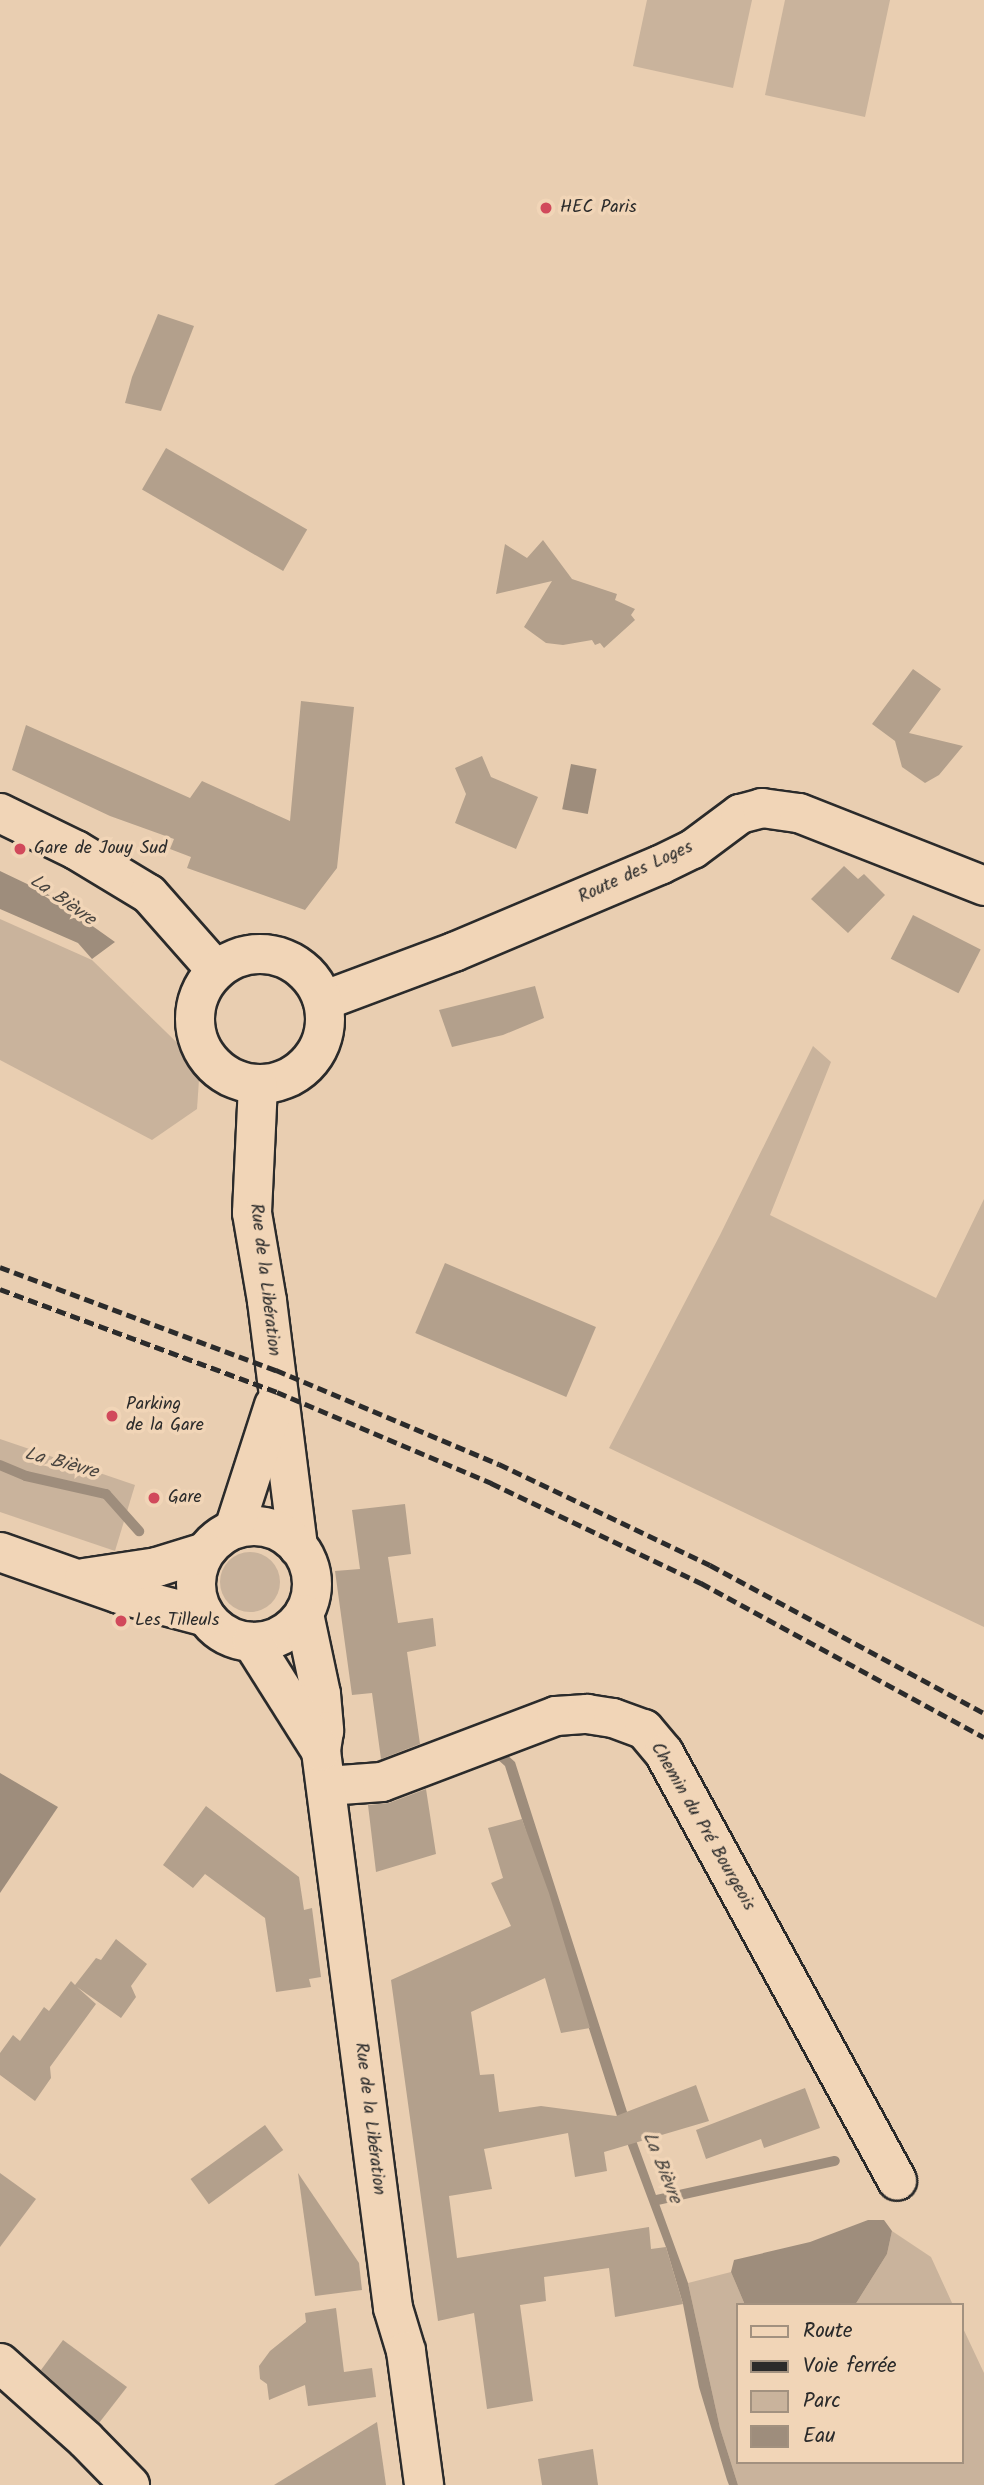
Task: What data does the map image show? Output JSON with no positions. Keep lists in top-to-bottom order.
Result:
{
  "streets": {
    "main road": ["Route des Loges", "Rue de la Libération", "Chemin du Pré Bourgeois"]
  },
  "crossings": [
    ["Route des Loges", "Rue de la Libération"],
    ["Rue de la Libération", "Chemin du Pré Bourgeois"]
  ],
  "water": ["La Bièvre"],
  "places": [
    "HEC Paris",
    "Gare de Jouy Sud",
    "Parking de la Gare",
    "Gare",
    "Les Tilleuls"
  ],
  "legend": [
    "Route",
    "Voie ferrée",
    "Parc",
    "Eau"
  ]
}
